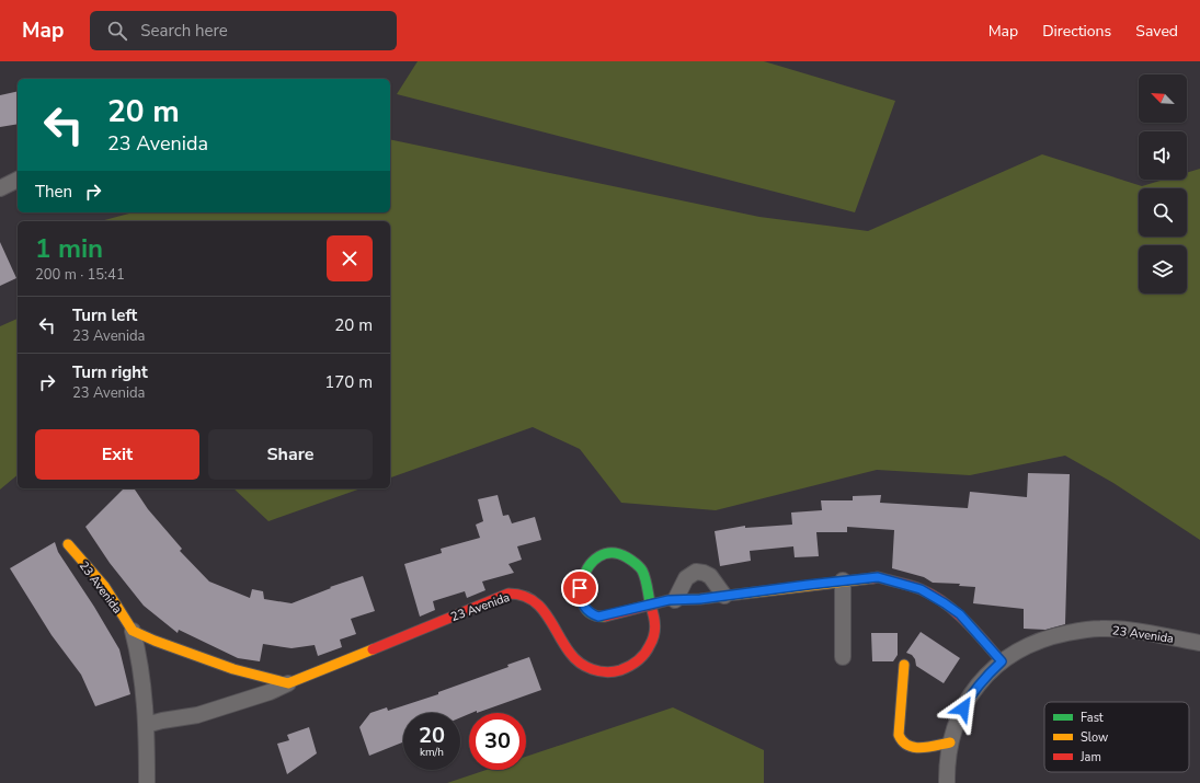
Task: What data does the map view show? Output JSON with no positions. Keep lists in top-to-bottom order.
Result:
{
  "streets": {
    "street": ["23 Avenida"]
  },
  "legend": ["Fast", "Slow", "Jam"],
  "north": "top left",
  "page": {
    "header": "Map",
    "search": "Search here",
    "nav": ["Map", "Directions", "Saved"],
    "turn": ["20 m", "23 Avenida"],
    "then": "Then",
    "heading": ["1 min", "200 m · 15:41"],
    "list": [
      {
        "name": "Turn left",
        "note": "23 Avenida",
        "value": "20 m"
      },
      {
        "name": "Turn right",
        "note": "23 Avenida",
        "value": "170 m"
      }
    ],
    "buttons": ["Exit", "Share"],
    "speed": "20 km/h",
    "limit": "30"
  }
}
